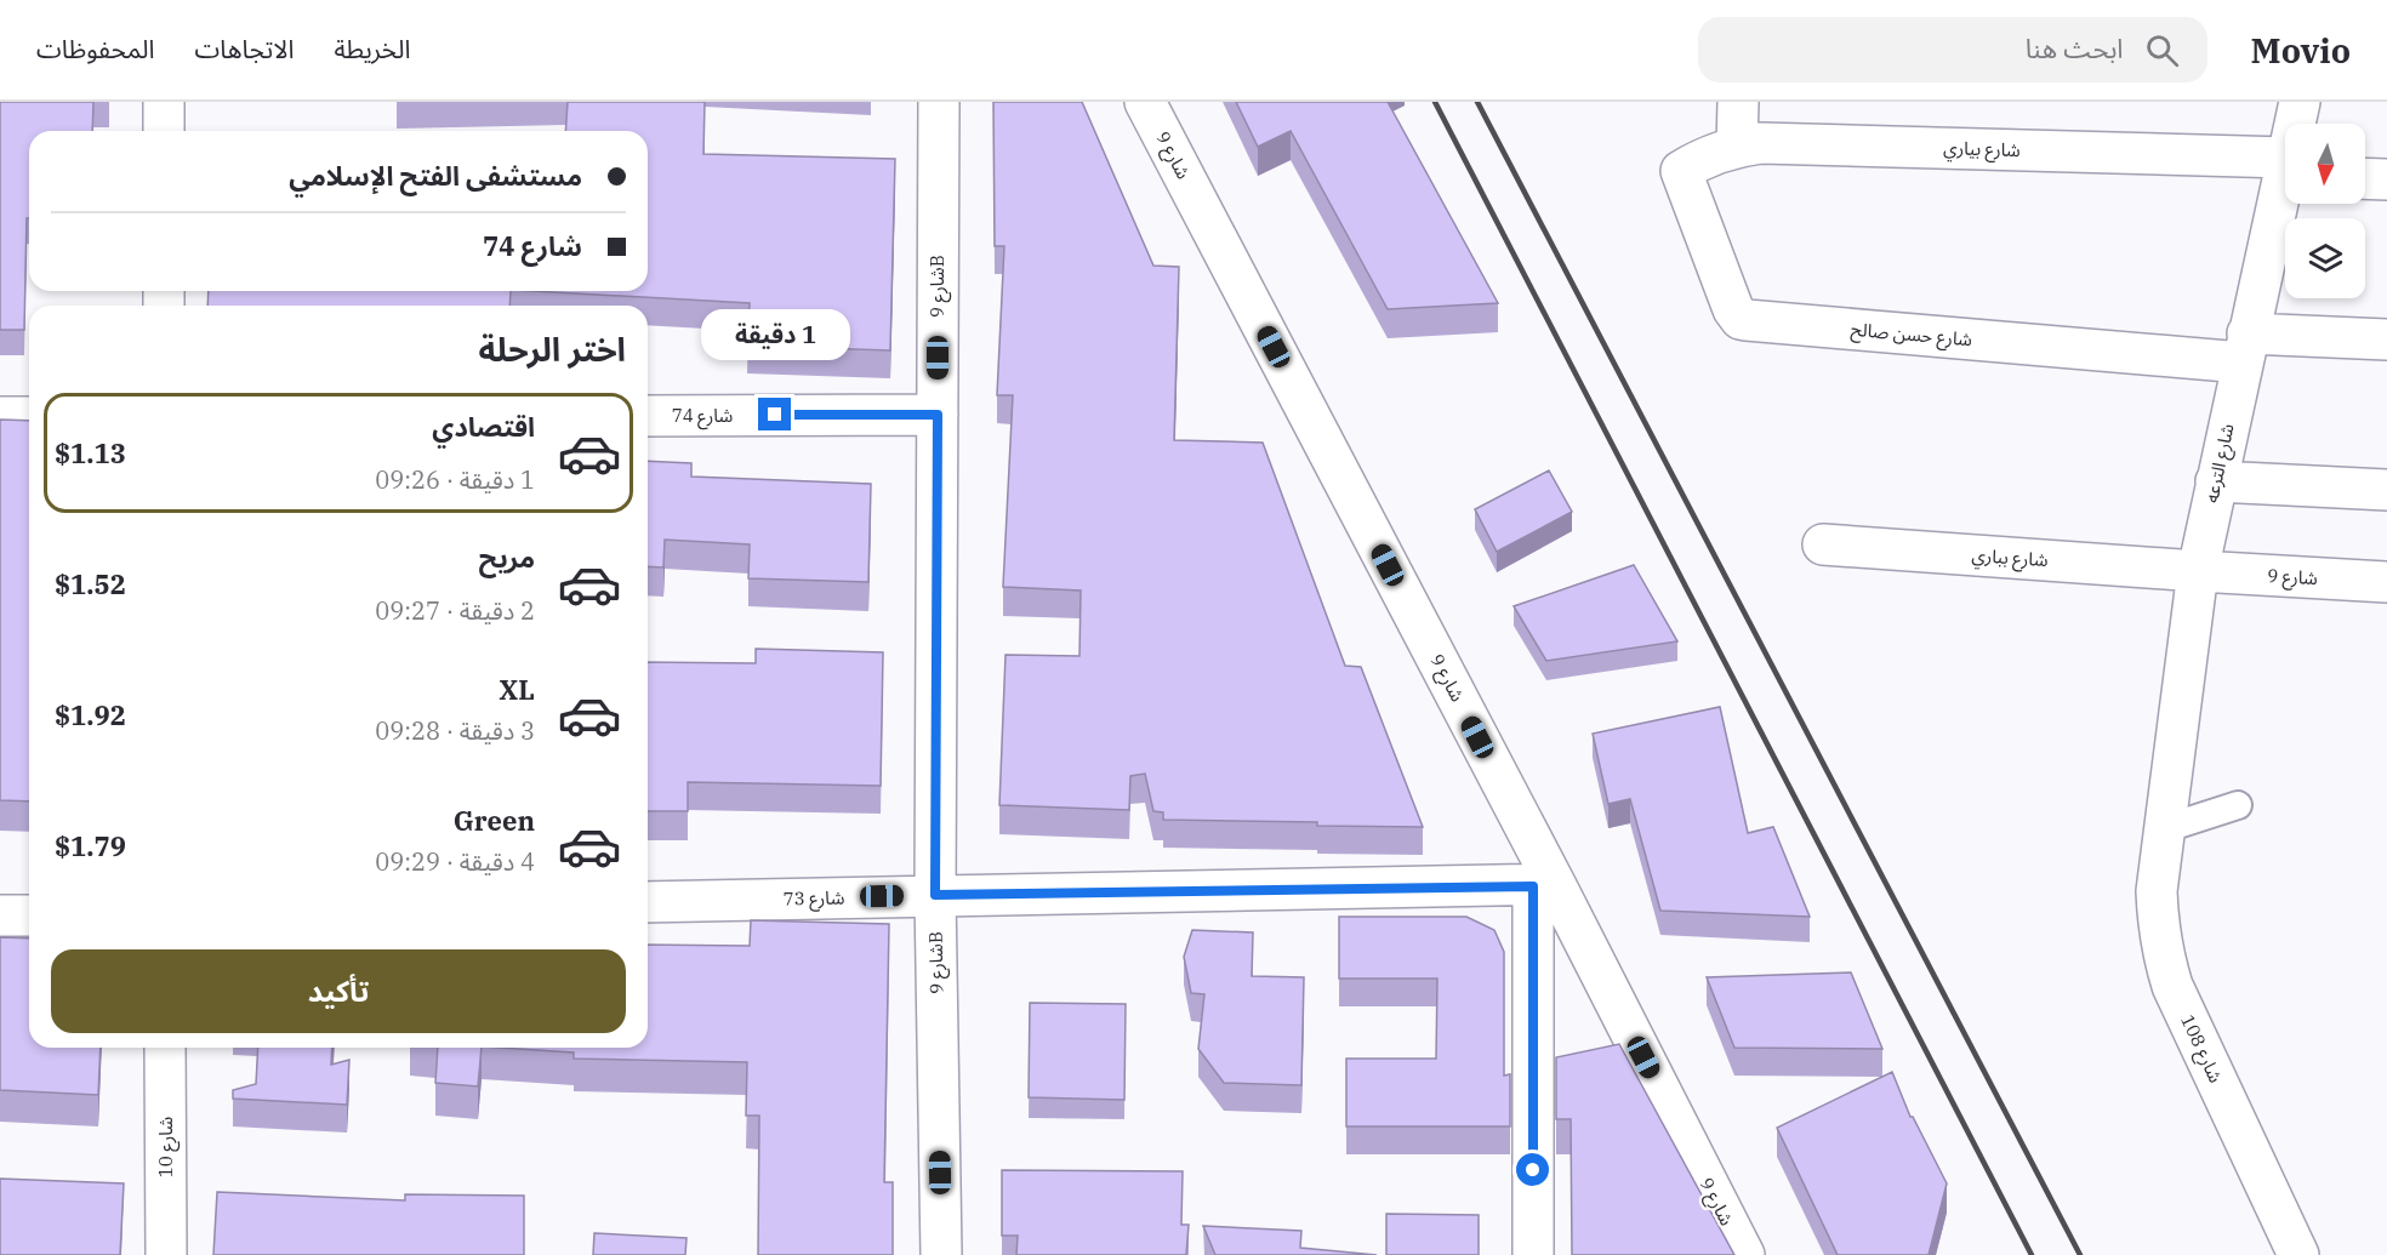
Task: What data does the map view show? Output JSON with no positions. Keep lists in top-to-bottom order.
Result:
{
  "streets": {
    "street": [
      "شارع بياري",
      "شارع 9",
      "شارع 9B",
      "شارع حسن صالح",
      "شارع 74",
      "شارع الترعه",
      "شارع بباري",
      "شارع 73",
      "شارع 108",
      "شارع 10"
    ]
  },
  "crossings": [
    ["شارع بياري", "شارع حسن صالح"],
    ["شارع 9", "شارع الترعه"],
    ["شارع 9", "شارع بباري"],
    ["شارع 9", "شارع 73"],
    ["شارع 9B", "شارع 74"],
    ["شارع 9B", "شارع 73"],
    ["شارع حسن صالح", "شارع الترعه"],
    ["شارع الترعه", "شارع بباري"],
    ["شارع الترعه", "شارع 108"]
  ],
  "north": "bottom",
  "page": {
    "header": "Movio",
    "search": "ابحث هنا",
    "nav": ["الخريطة", "الاتجاهات", "المحفوظات"],
    "banner": ["مستشفى الفتح الإسلامي", "شارع 74"],
    "heading": "اختر الرحلة",
    "bubble": "1 دقيقة",
    "list": [
      {
        "name": "اقتصادي",
        "note": "1 دقيقة · 09:26",
        "value": "$1.13"
      },
      {
        "name": "مريح",
        "note": "2 دقيقة · 09:27",
        "value": "$1.52"
      },
      {
        "name": "XL",
        "note": "3 دقيقة · 09:28",
        "value": "$1.92"
      },
      {
        "name": "Green",
        "note": "4 دقيقة · 09:29",
        "value": "$1.79"
      }
    ],
    "buttons": "تأكيد"
  }
}
